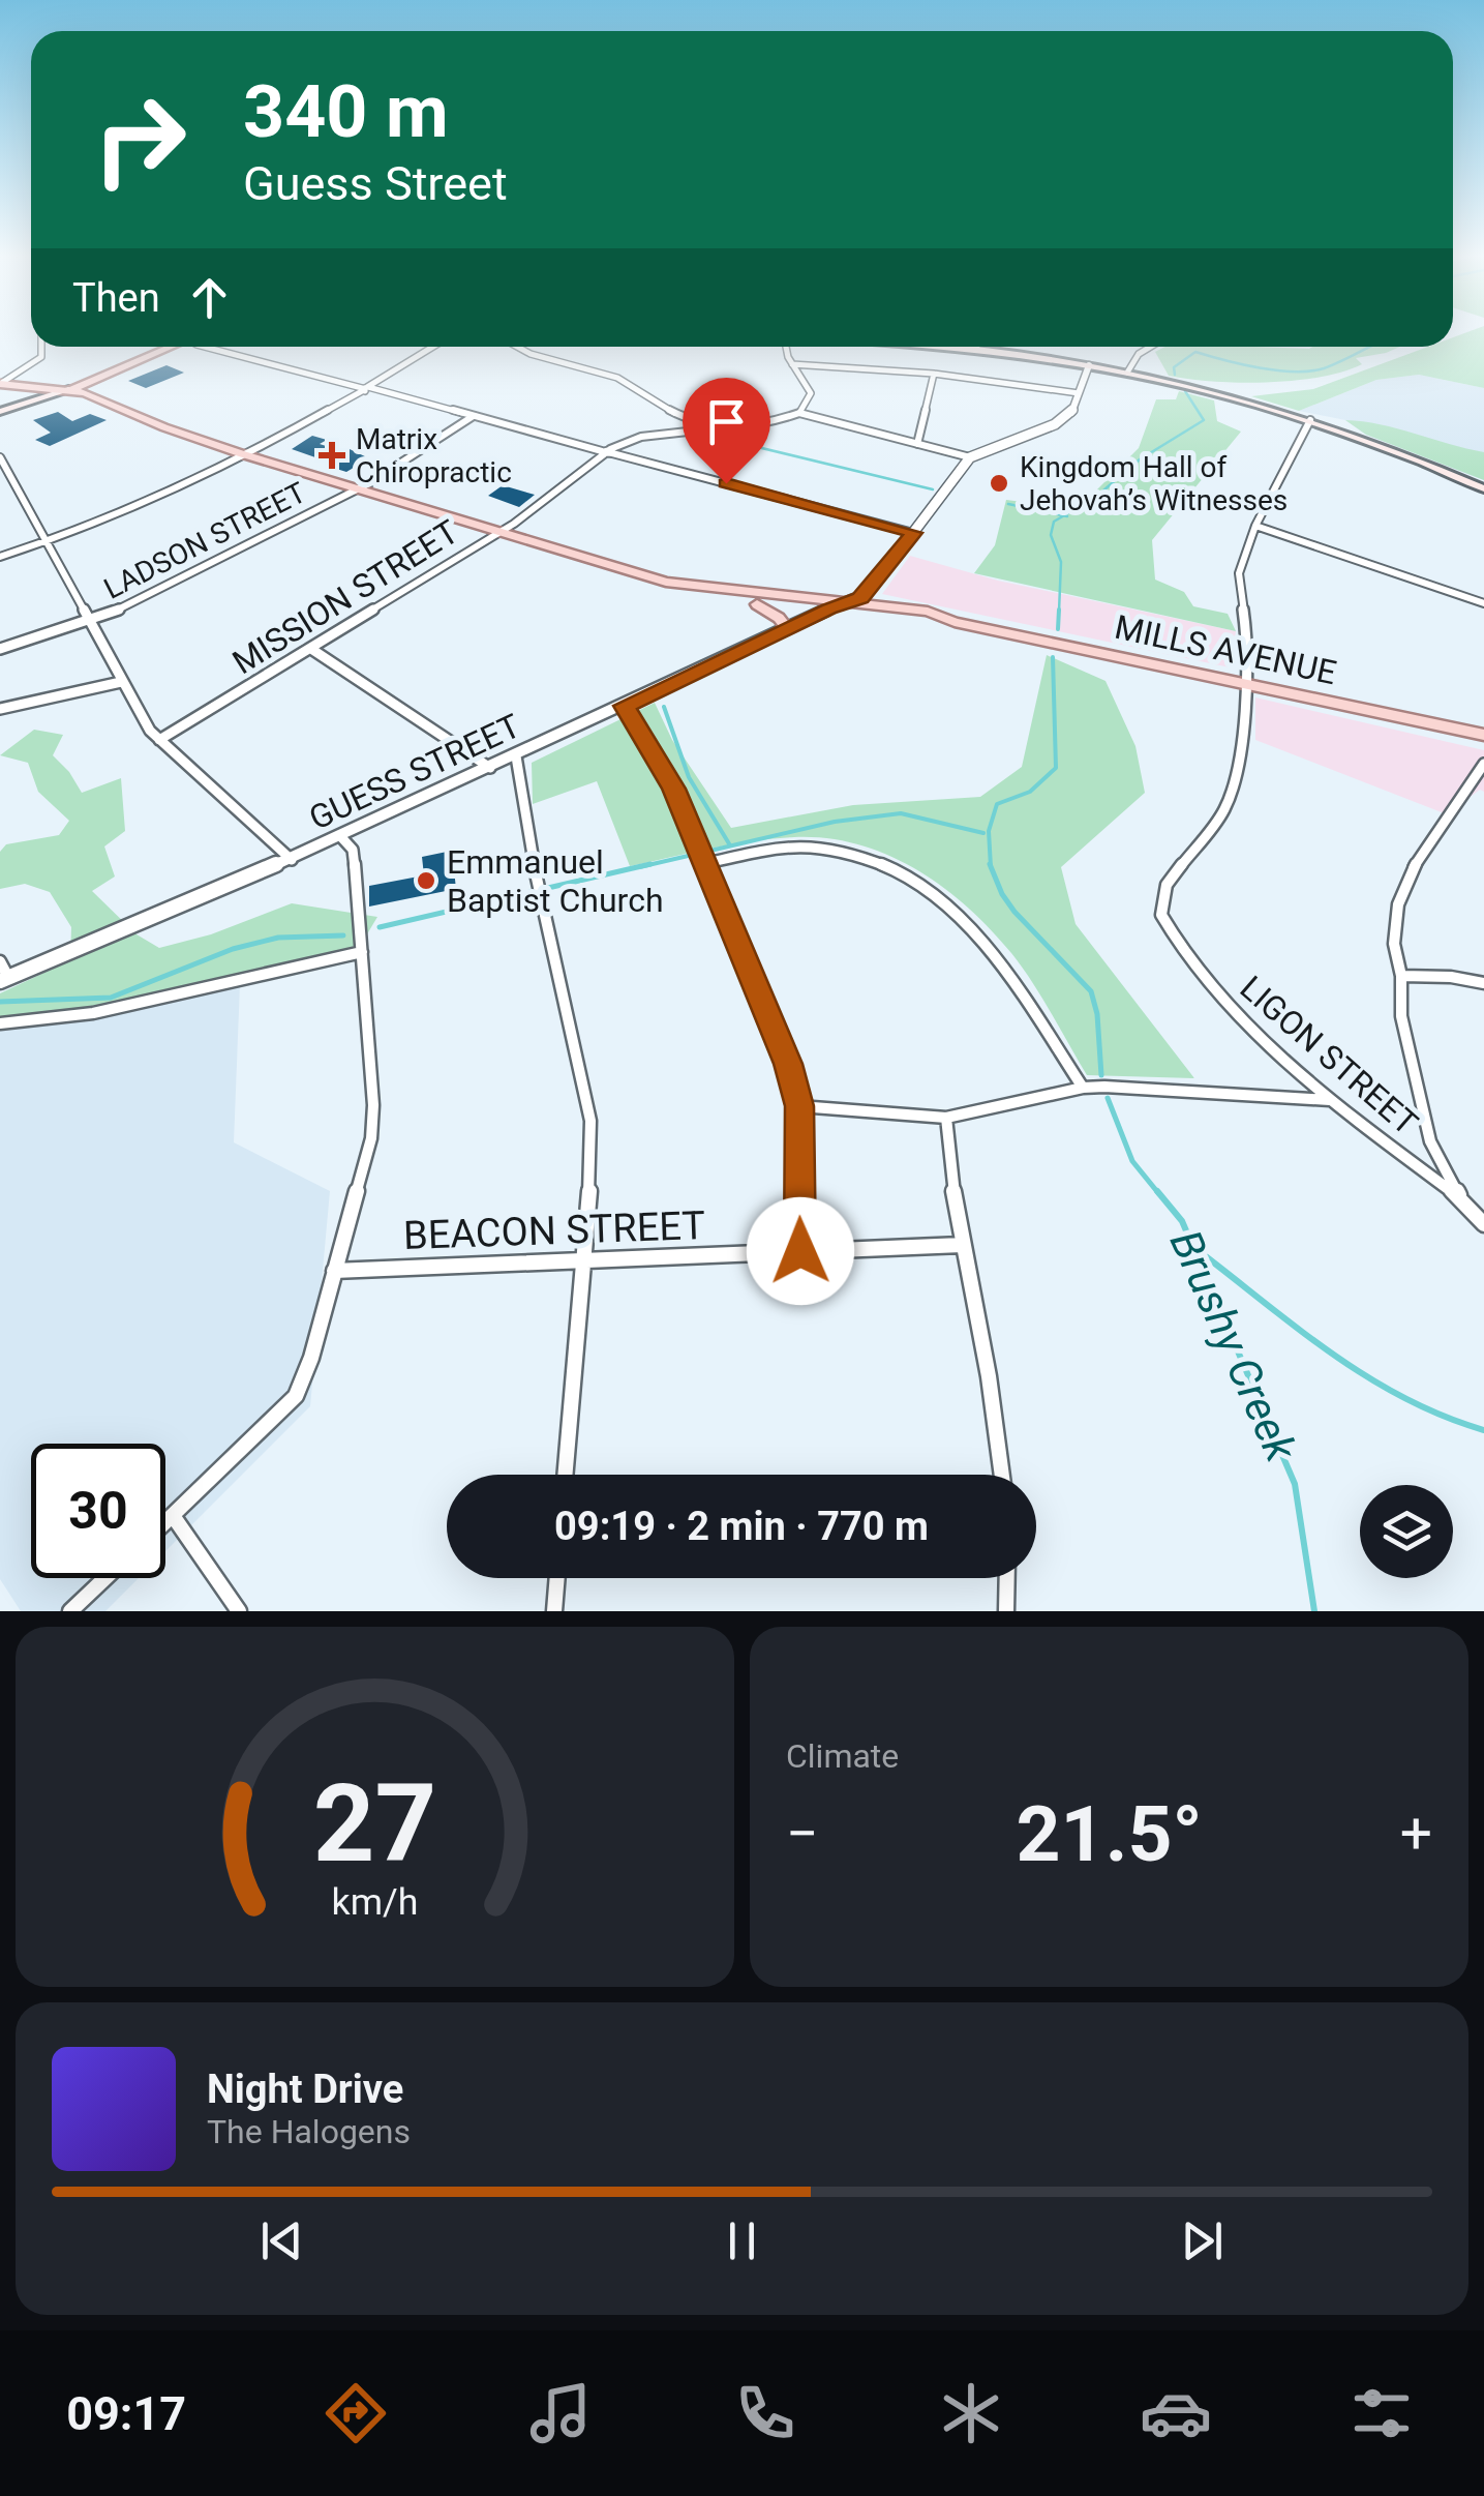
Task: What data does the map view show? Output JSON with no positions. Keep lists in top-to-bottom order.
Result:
{
  "streets": {
    "main road": ["MILLS AVENUE"],
    "street": [
      "LADSON STREET",
      "MISSION STREET",
      "GUESS STREET",
      "LIGON STREET",
      "BEACON STREET"
    ]
  },
  "crossings": [
    ["LADSON STREET", "MILLS AVENUE"],
    ["MISSION STREET", "MILLS AVENUE"],
    ["MILLS AVENUE", "GUESS STREET"],
    ["MILLS AVENUE", "LIGON STREET"]
  ],
  "water": ["Brushy Creek"],
  "places": {
    "health": ["Matrix Chiropractic"],
    "other": ["Kingdom Hall of Jehovah’s Witnesses", "Emmanuel Baptist Church"]
  },
  "page": {
    "turn": ["340 m", "Guess Street"],
    "then": "Then",
    "limit": "30",
    "trip": "09:19 · 2 min · 770 m",
    "tile": "Climate",
    "heat": ["−", "21.5°", "+"],
    "song": ["Night Drive", "The Halogens"],
    "tabs": "09:17",
    "gauge": ["27", "km/h"]
  }
}
